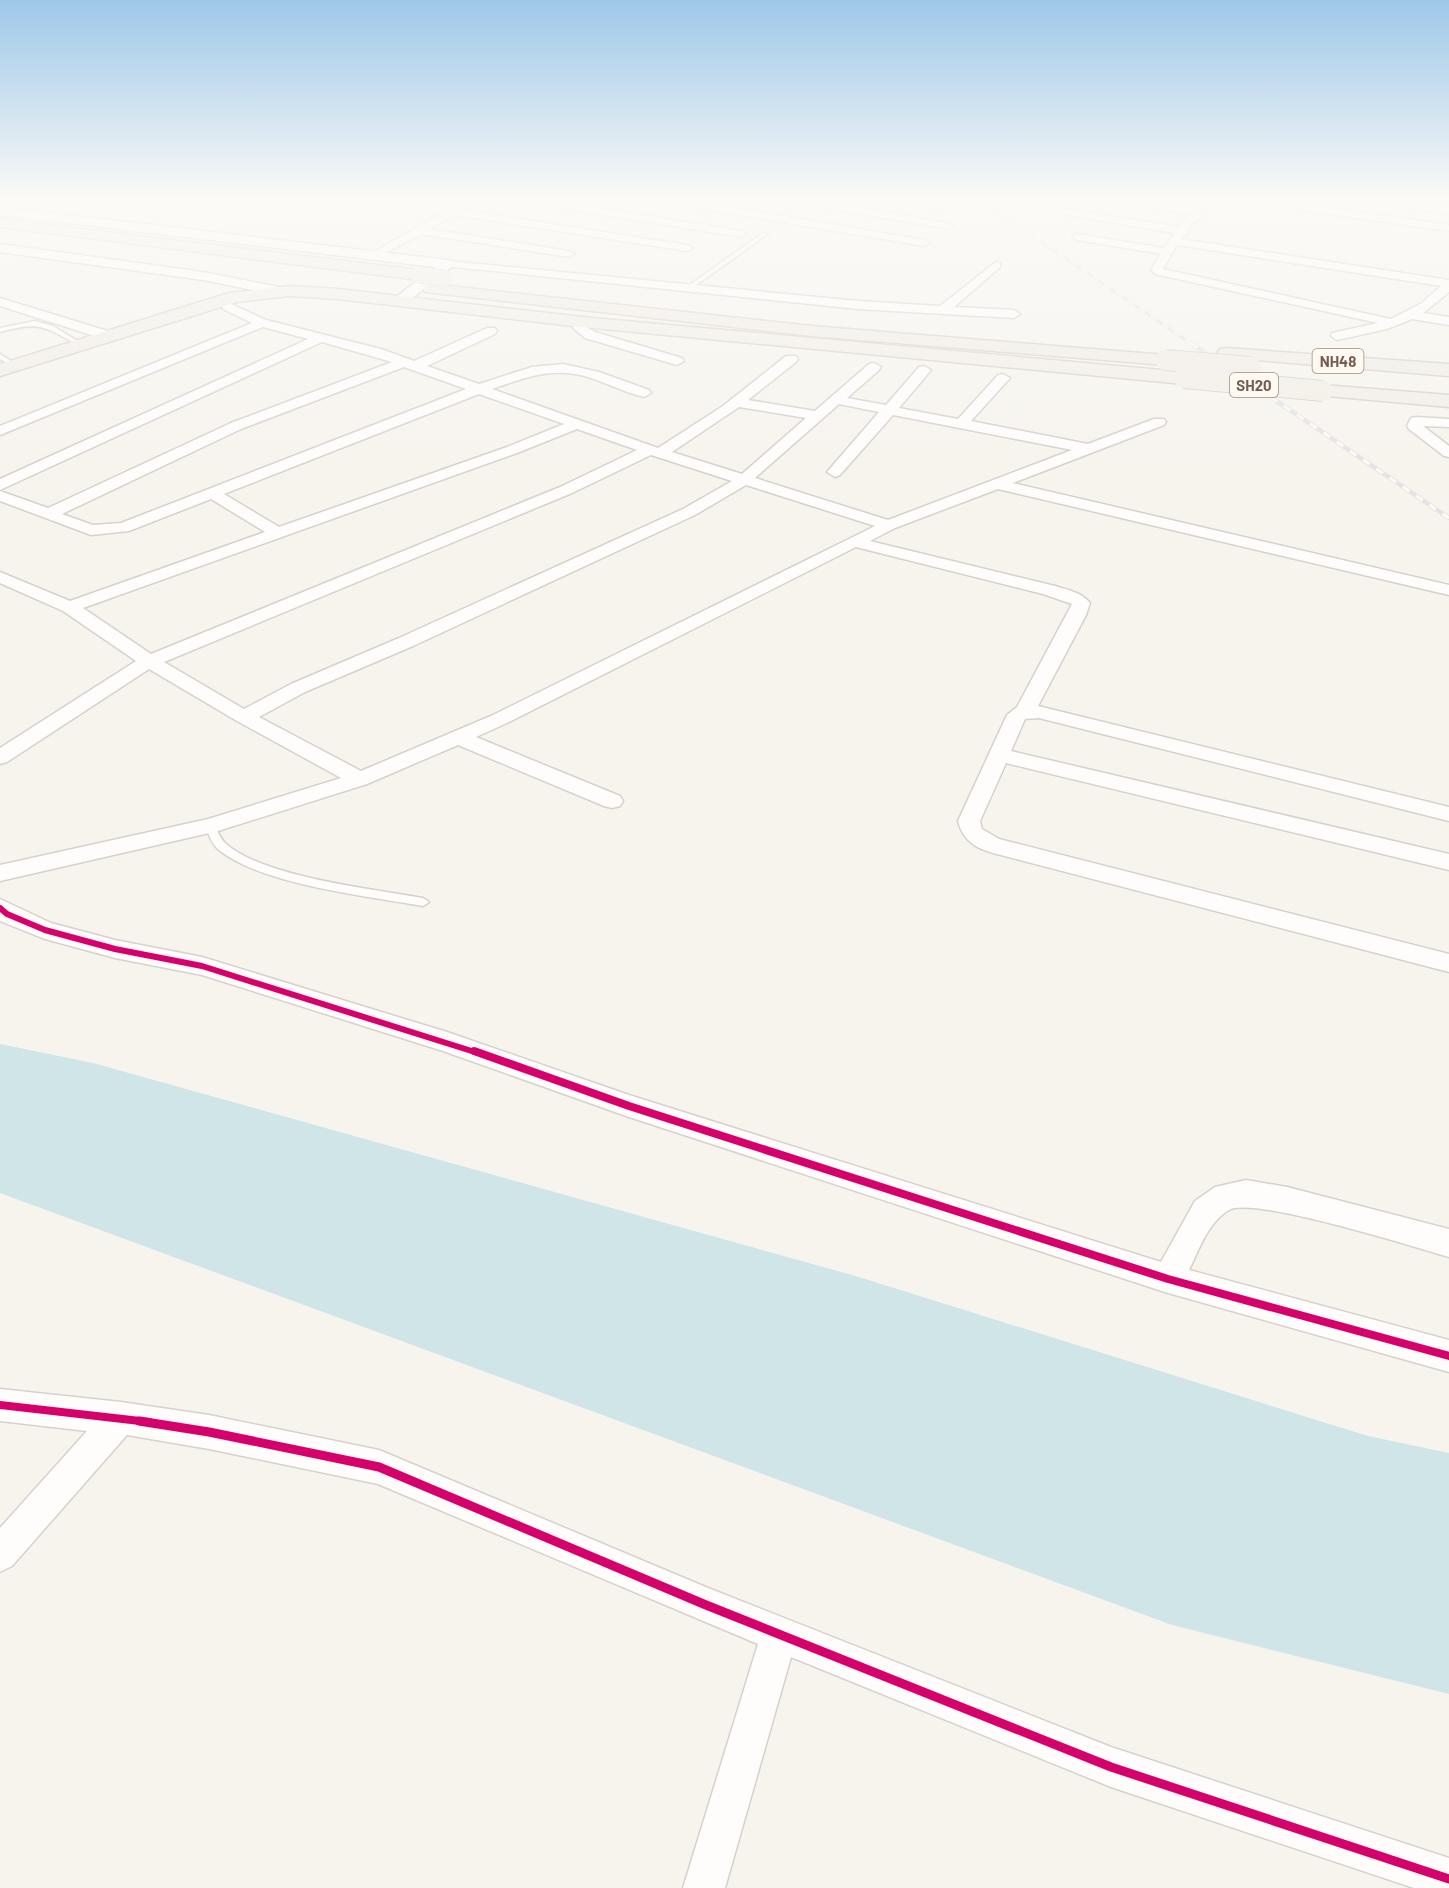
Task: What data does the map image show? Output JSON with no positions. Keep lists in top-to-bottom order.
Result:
{
  "streets": {
    "highway": ["NH48"],
    "main road": ["SH20"]
  }
}
